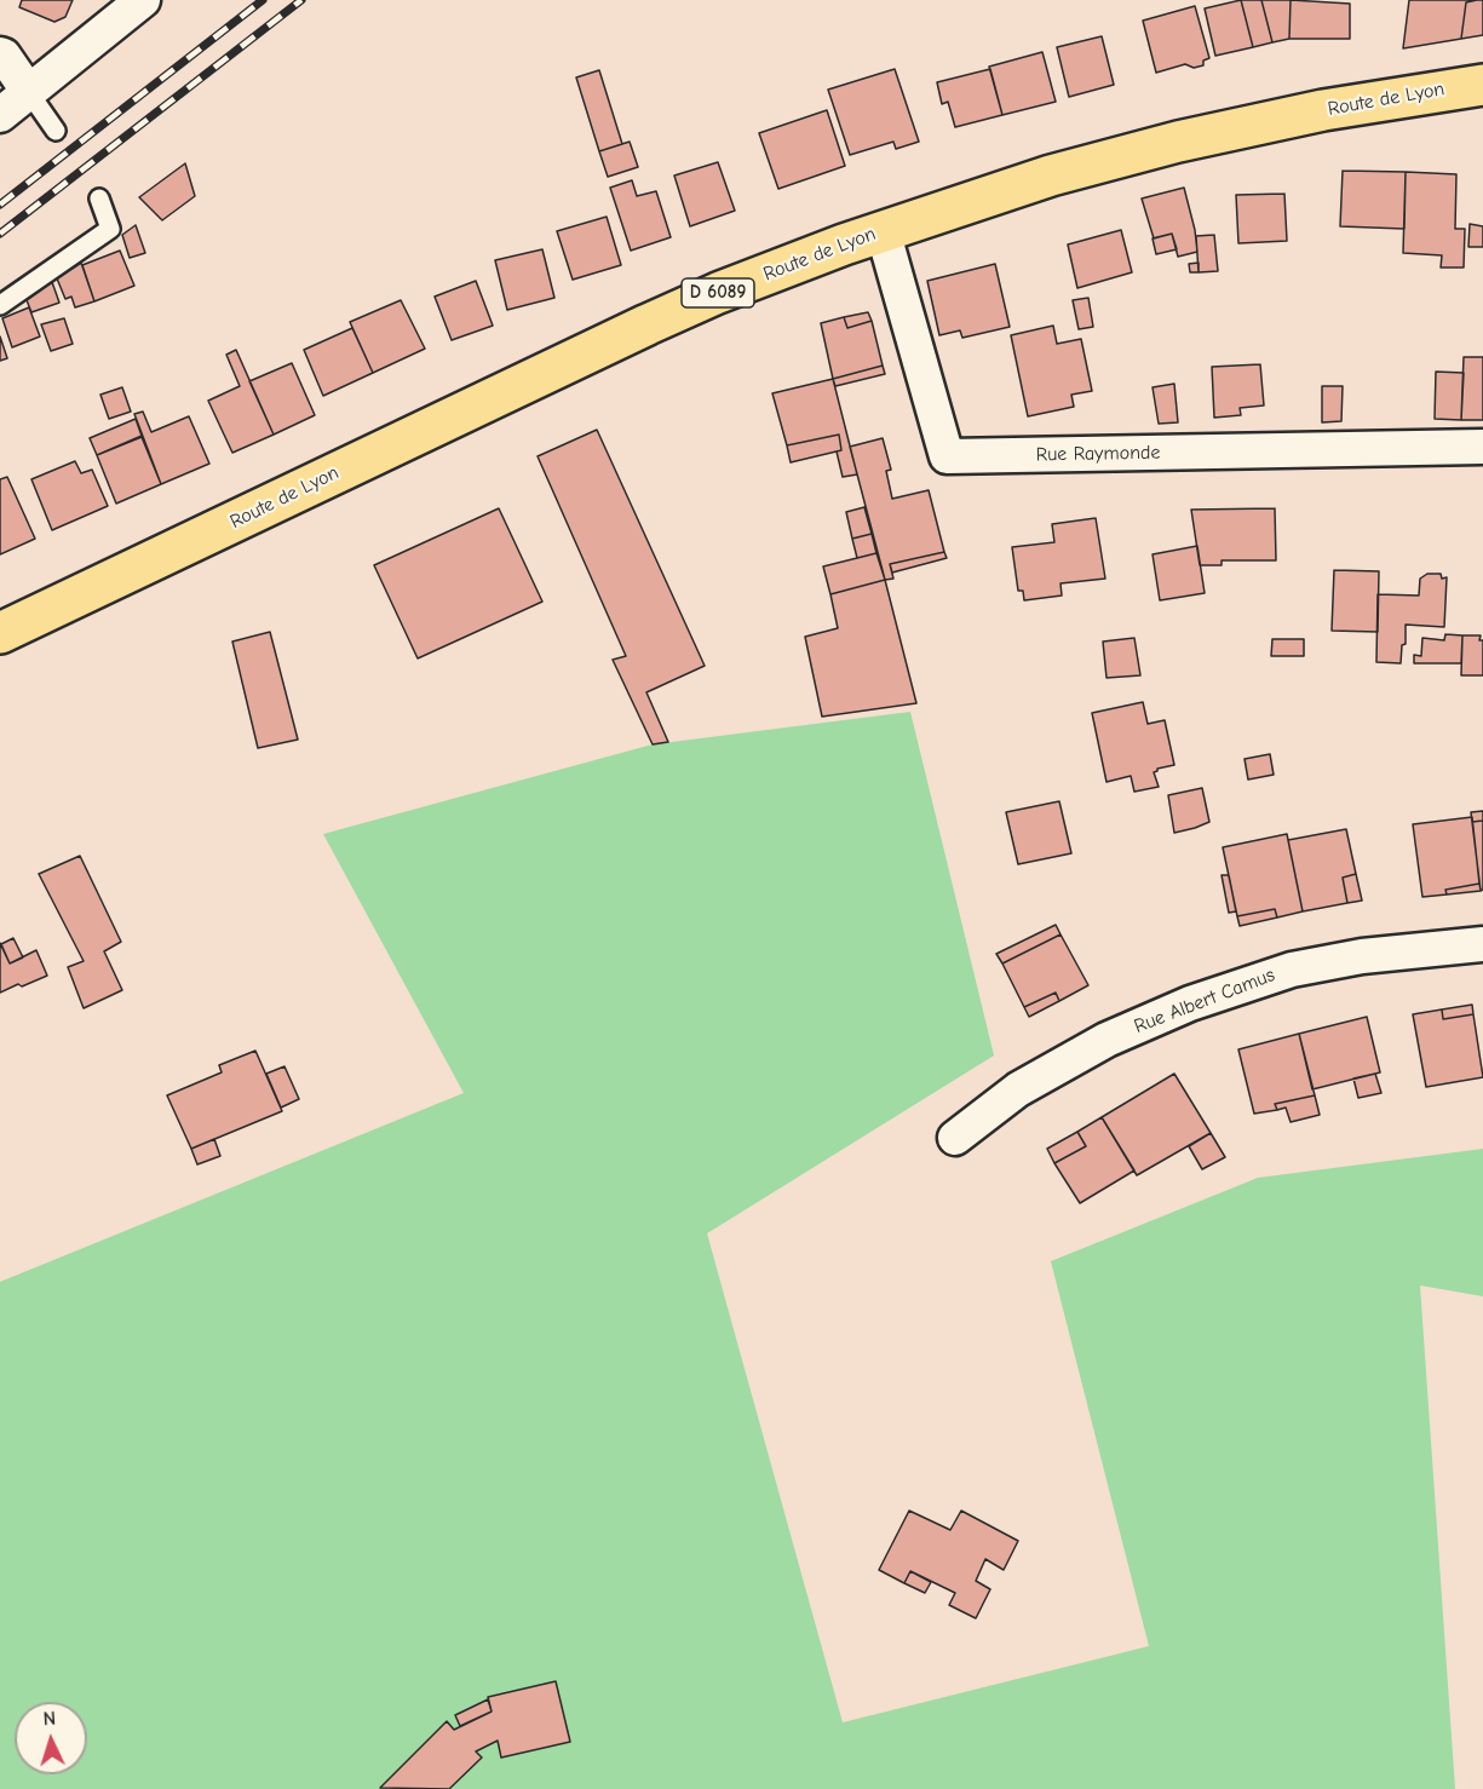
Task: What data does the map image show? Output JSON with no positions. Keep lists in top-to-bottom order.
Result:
{
  "streets": {
    "main road": ["Route de Lyon", "D 6089"],
    "street": ["Rue Raymonde", "Rue Albert Camus"]
  },
  "crossings": [
    ["Route de Lyon", "Rue Raymonde"]
  ],
  "north": "top"
}
